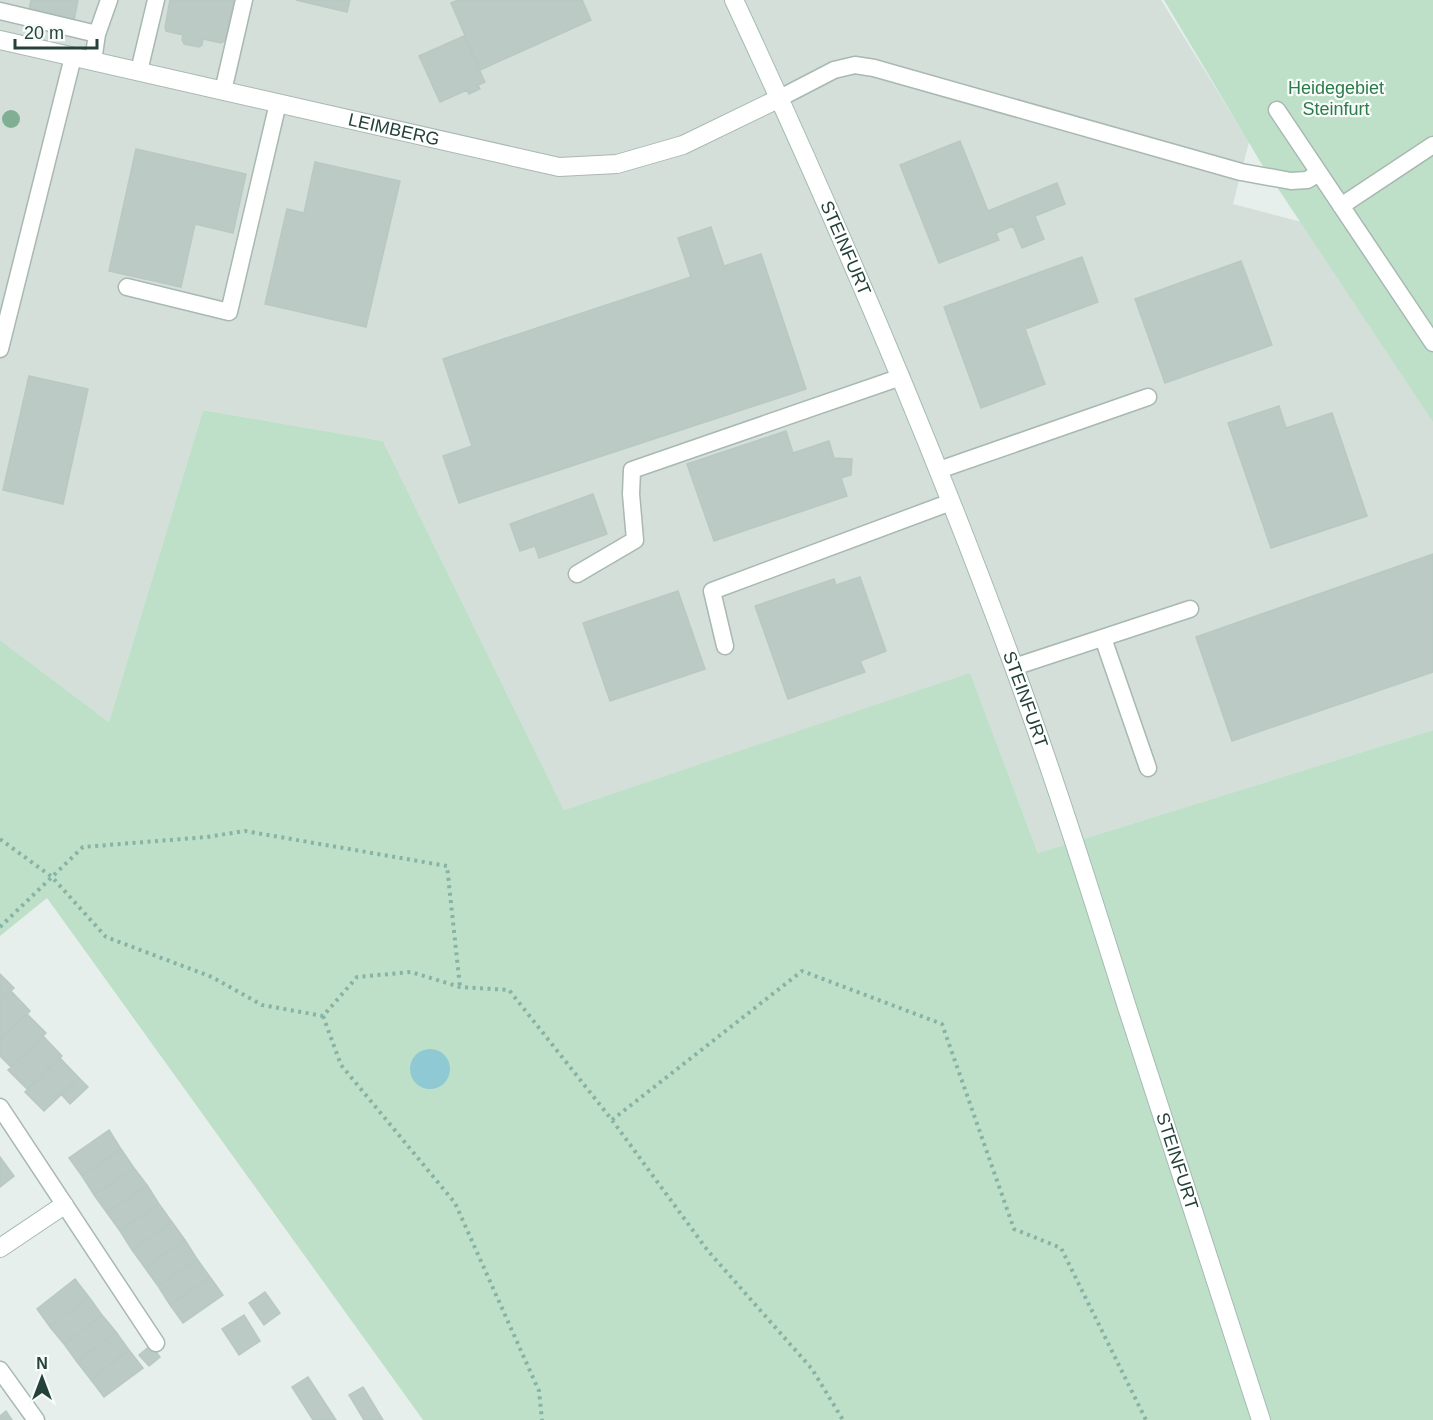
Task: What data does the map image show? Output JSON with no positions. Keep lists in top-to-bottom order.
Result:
{
  "streets": {
    "street": ["LEIMBERG", "STEINFURT"]
  },
  "crossings": [
    ["LEIMBERG", "STEINFURT"]
  ],
  "parks": ["Heidegebiet Steinfurt"],
  "scale_bar": "20 m",
  "north": "top"
}
